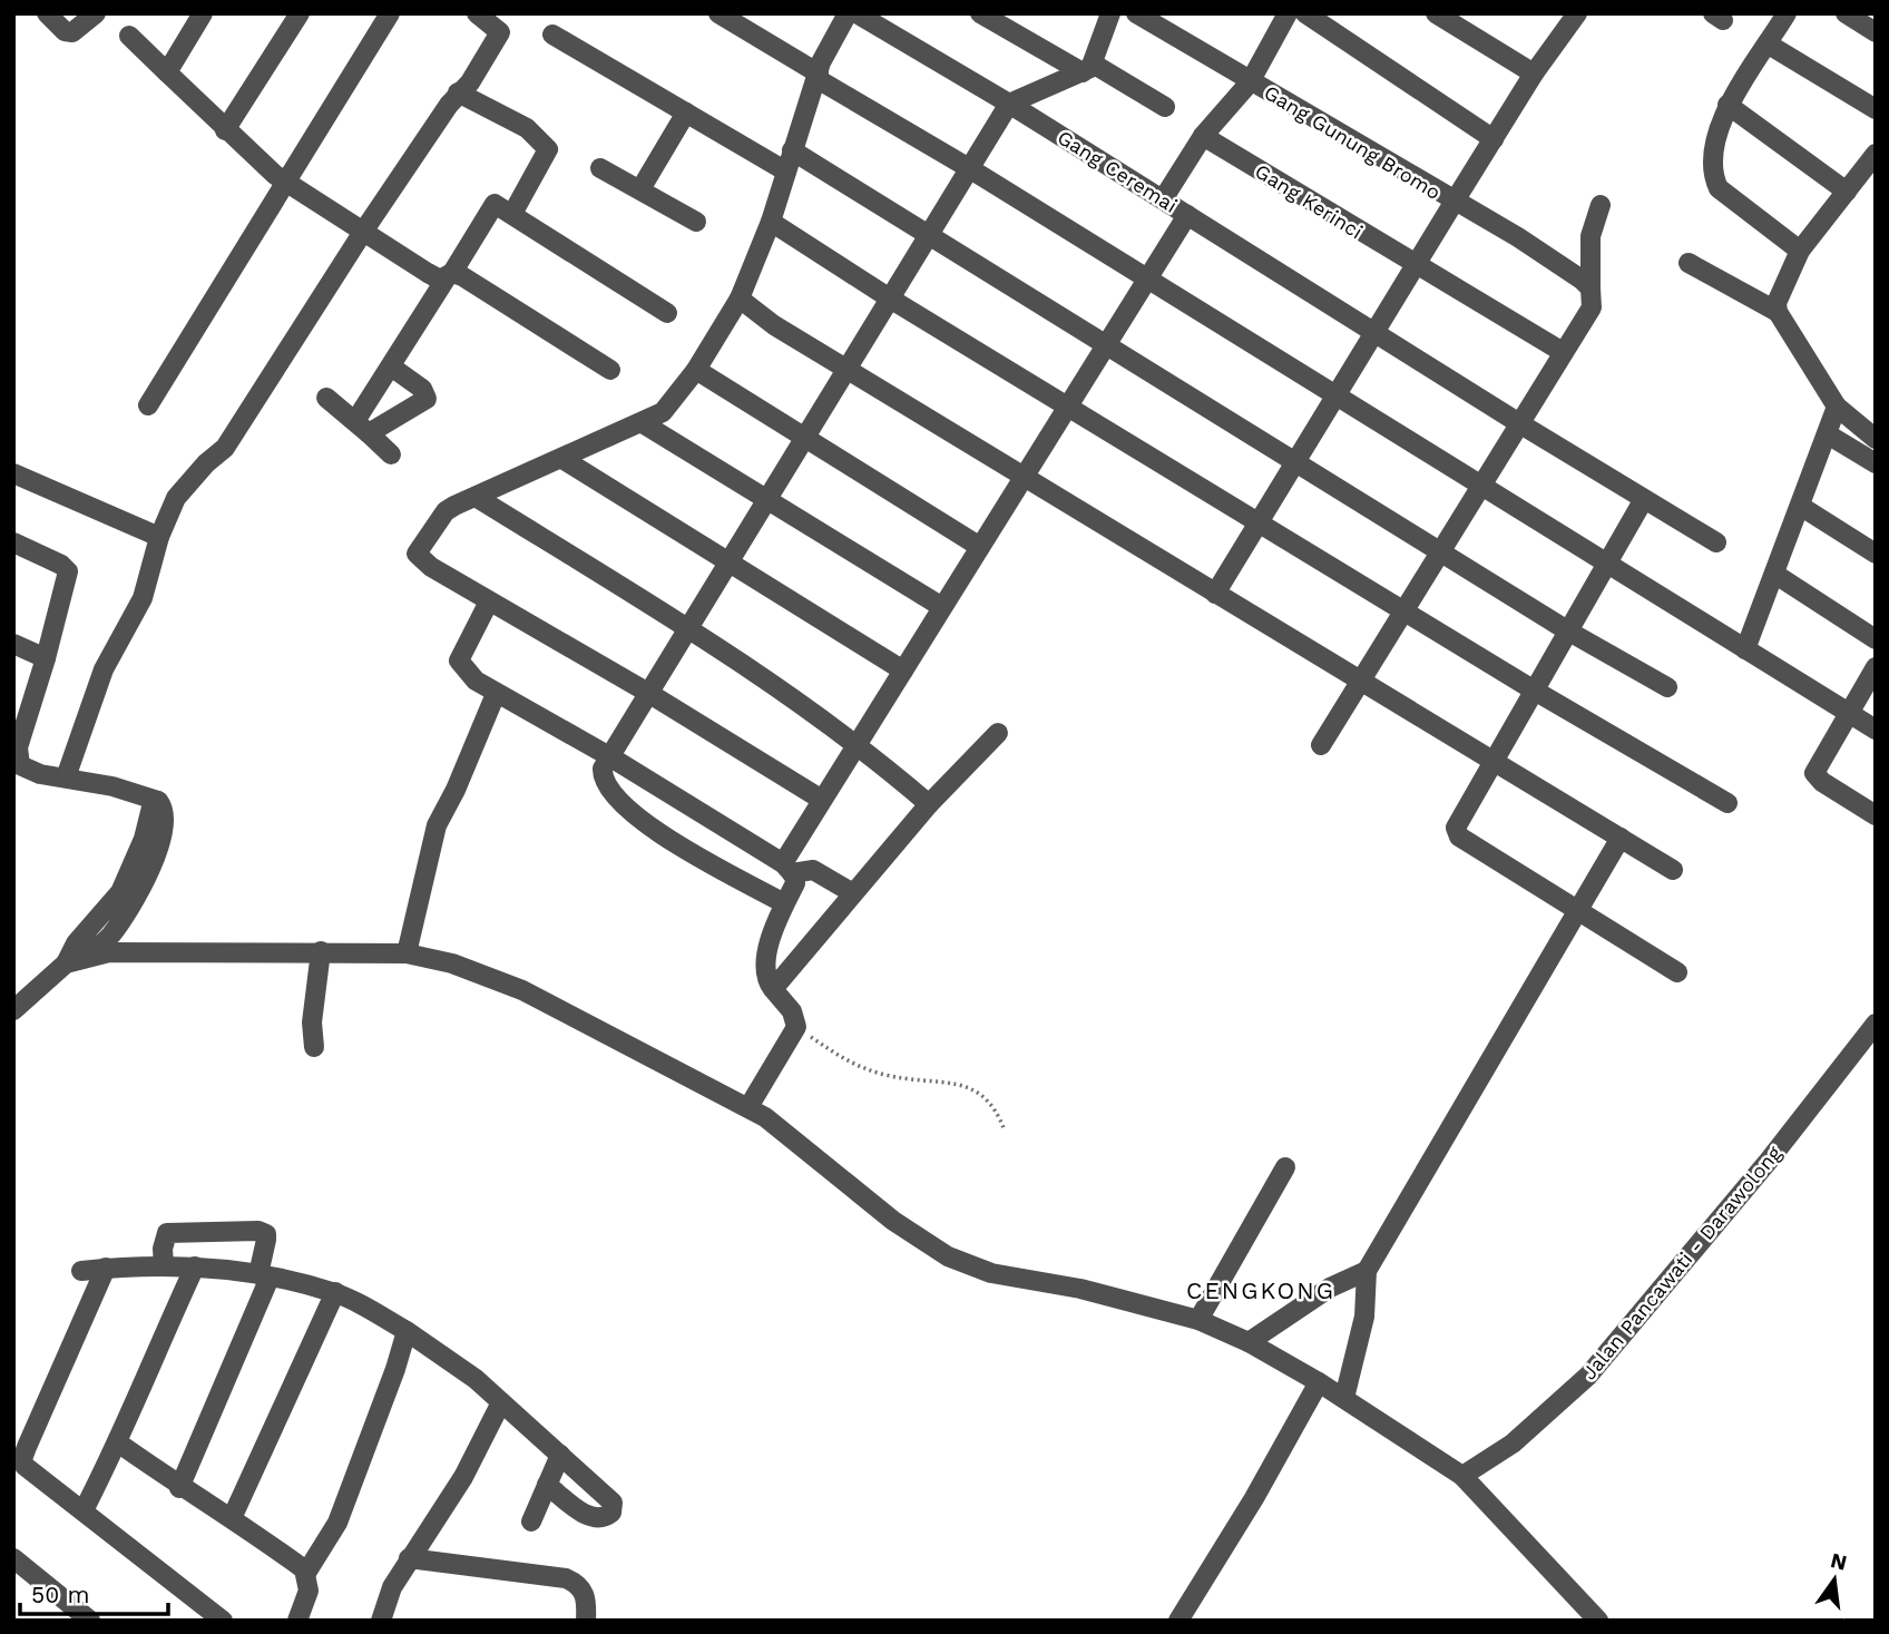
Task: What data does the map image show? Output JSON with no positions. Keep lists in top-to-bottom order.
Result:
{
  "streets": {
    "street": [
      "Gang Gunung Bromo",
      "Gang Ceremai",
      "Gang Kerinci",
      "Jalan Pancawati - Darawolong"
    ]
  },
  "districts": ["CENGKONG"],
  "scale_bar": "50 m",
  "north": "top"
}
